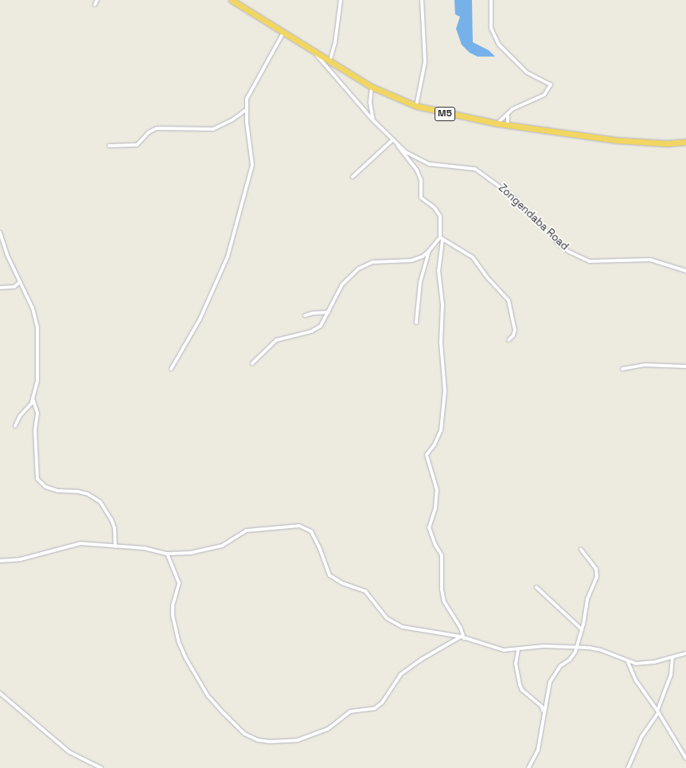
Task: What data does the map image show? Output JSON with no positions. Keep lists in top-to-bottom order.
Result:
{
  "streets": {
    "highway": ["M5"],
    "street": ["Zongendaba Road"]
  },
  "crossings": [
    ["M5", "Zongendaba Road"]
  ]
}
